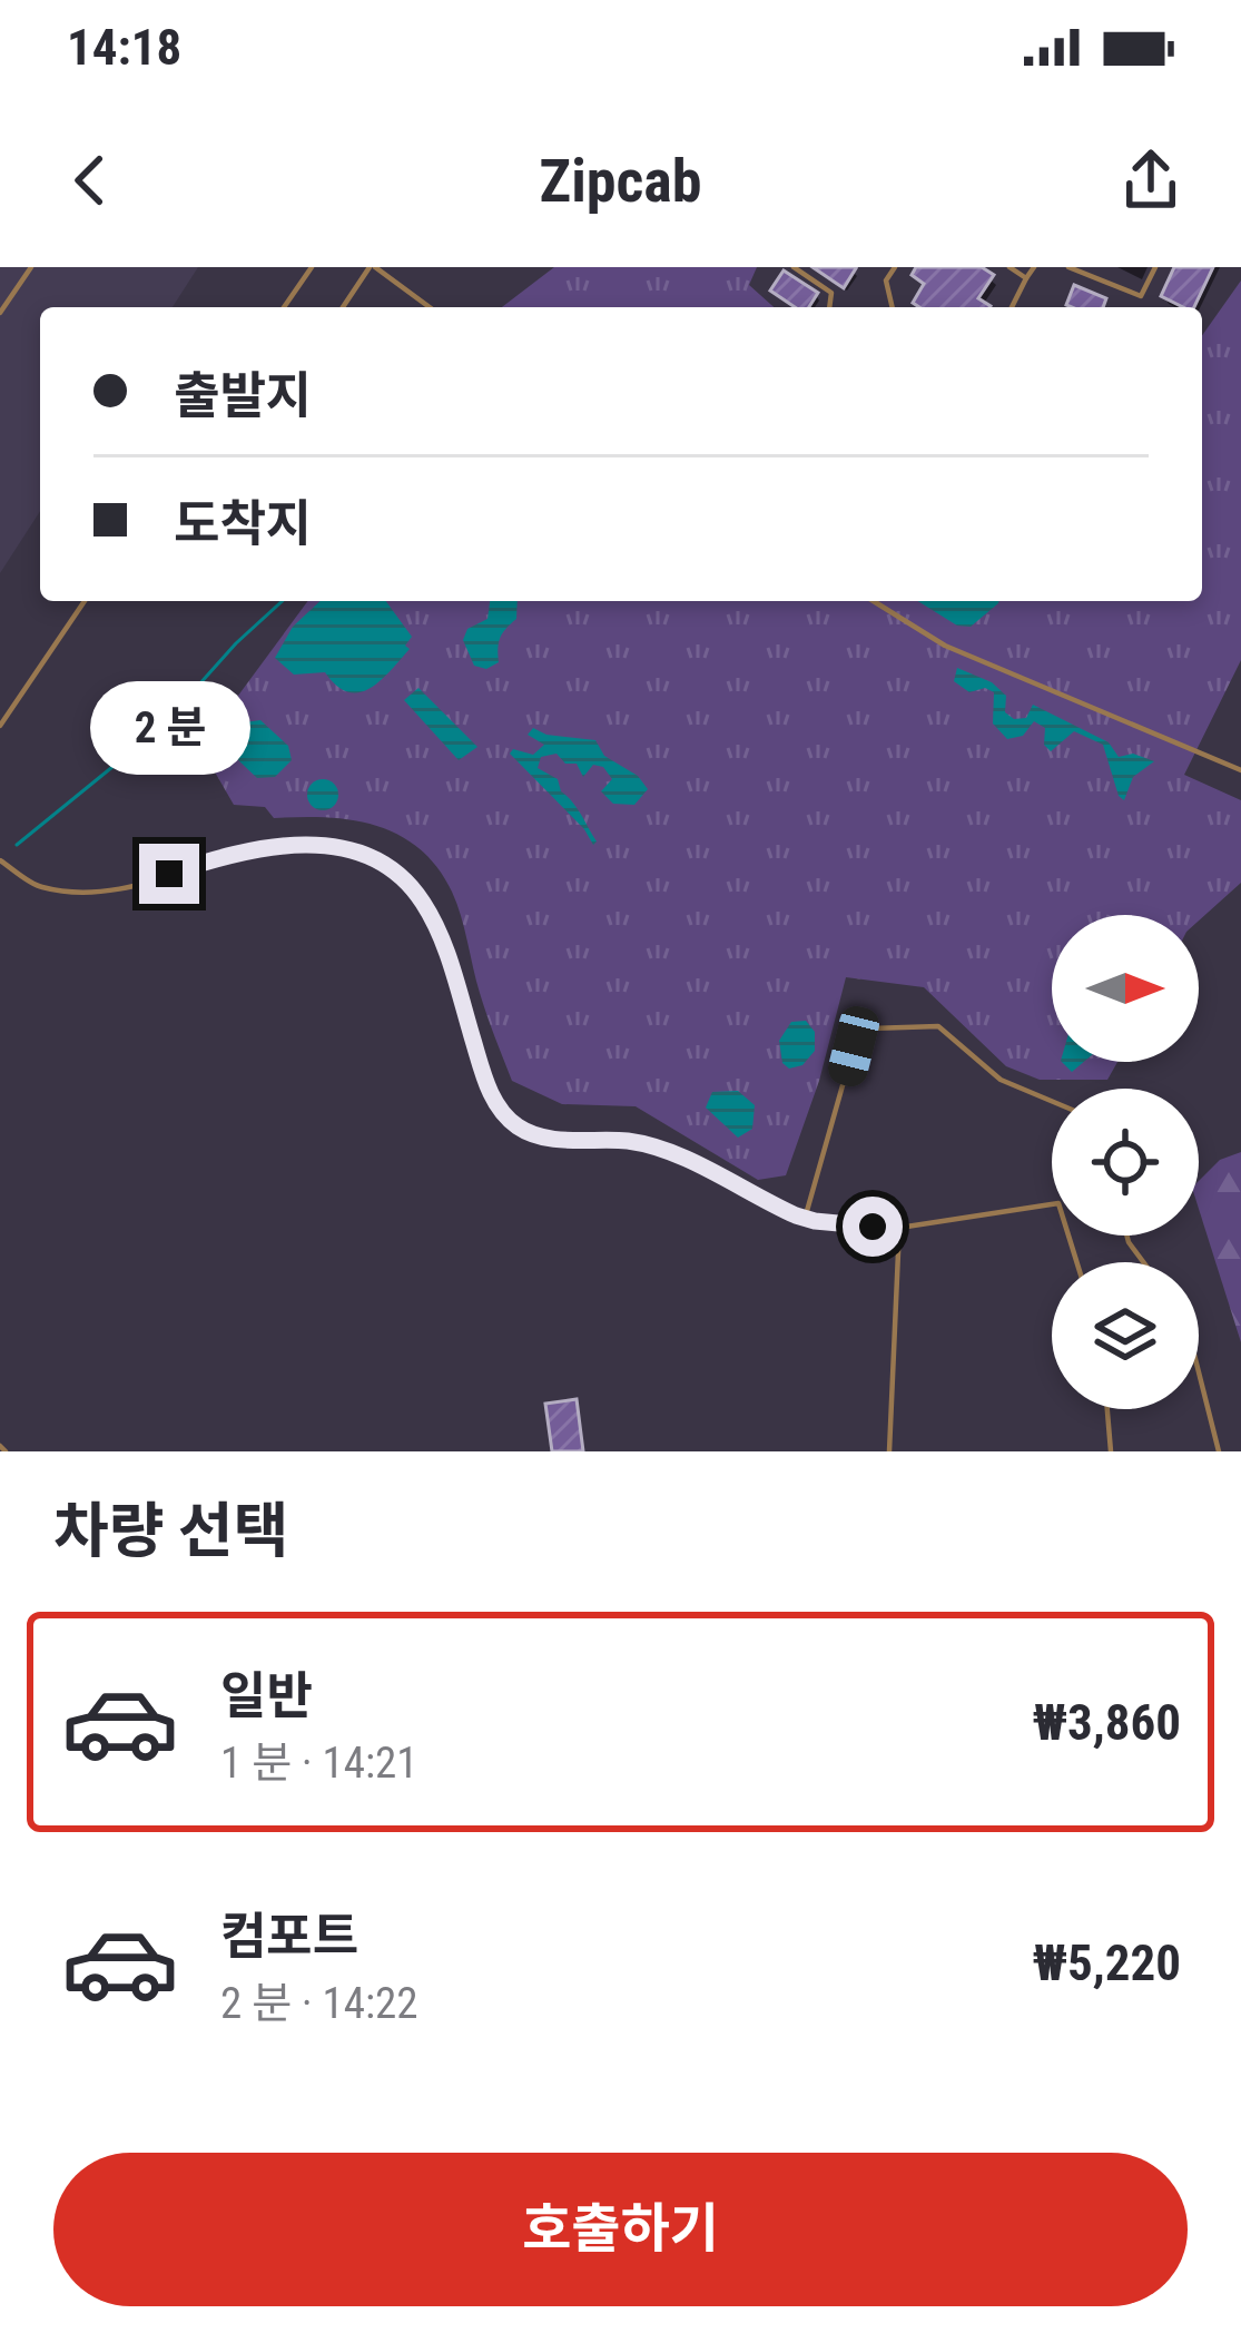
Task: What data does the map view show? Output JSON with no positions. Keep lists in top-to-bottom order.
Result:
{
  "north": "right",
  "page": {
    "status": "14:18",
    "header": "Zipcab",
    "banner": ["출발지", "도착지"],
    "bubble": "2 분",
    "heading": "차량 선택",
    "list": [
      {
        "name": "일반",
        "note": "1 분 · 14:21",
        "value": "₩3,860"
      },
      {
        "name": "컴포트",
        "note": "2 분 · 14:22",
        "value": "₩5,220"
      }
    ],
    "buttons": "호출하기"
  }
}
